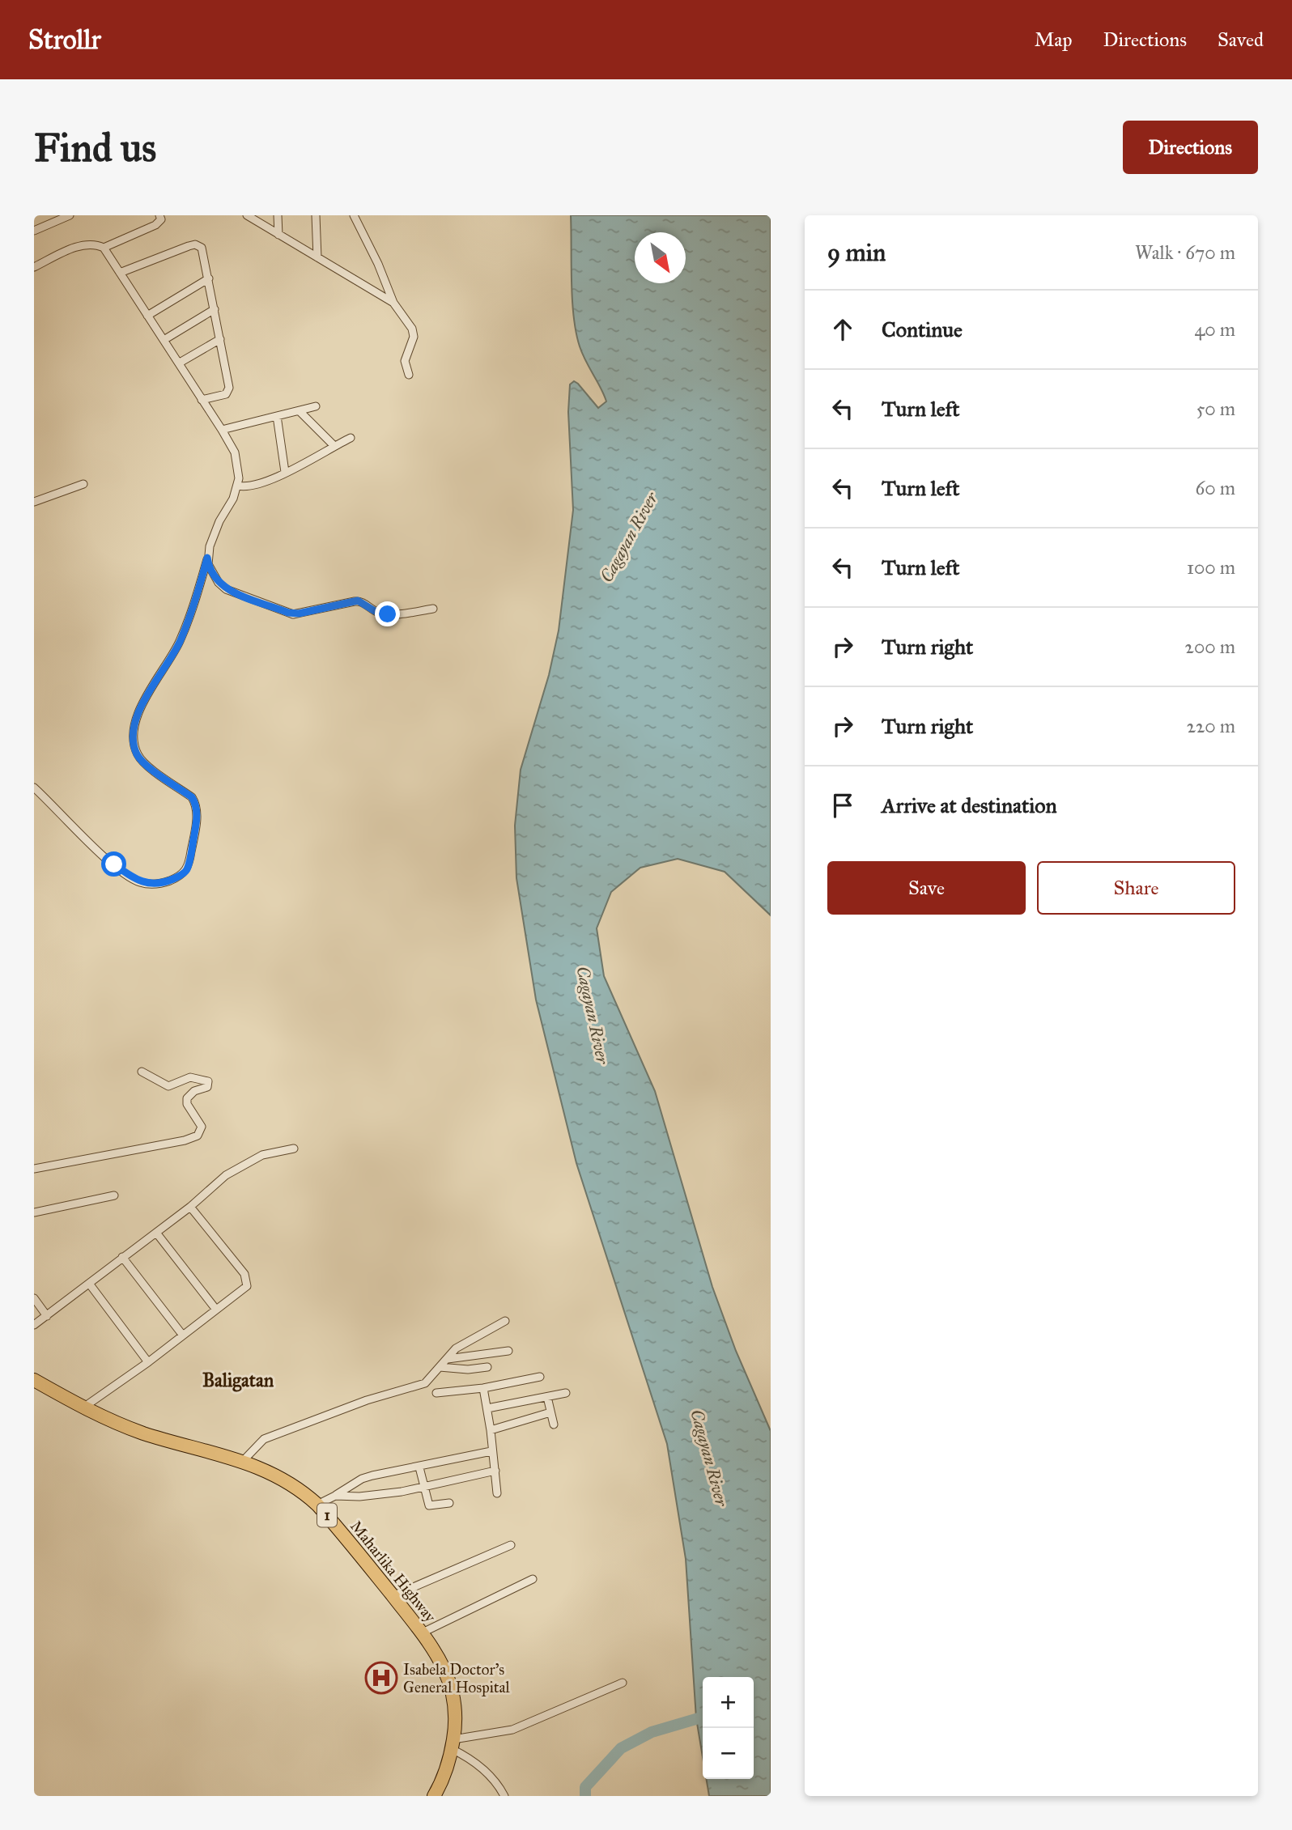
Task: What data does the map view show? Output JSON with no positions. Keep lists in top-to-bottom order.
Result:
{
  "streets": {
    "highway": ["1", "Maharlika Highway"]
  },
  "districts": ["Baligatan"],
  "water": ["Cagayan River"],
  "places": {
    "hospital": ["Isabela Doctor's General Hospital"]
  },
  "north": "bottom right",
  "page": {
    "header": "Strollr",
    "nav": ["Map", "Directions", "Saved"],
    "buttons": [
      "Directions",
      ["Save", "Share"]
    ],
    "title": "Find us",
    "heading": ["9 min", "Walk · 670 m"],
    "list": [
      ["Continue", "40 m"],
      ["Turn left", "50 m"],
      ["Turn left", "60 m"],
      ["Turn left", "100 m"],
      ["Turn right", "200 m"],
      ["Turn right", "220 m"],
      "Arrive at destination"
    ],
    "map_buttons": ["+", "−"]
  }
}
